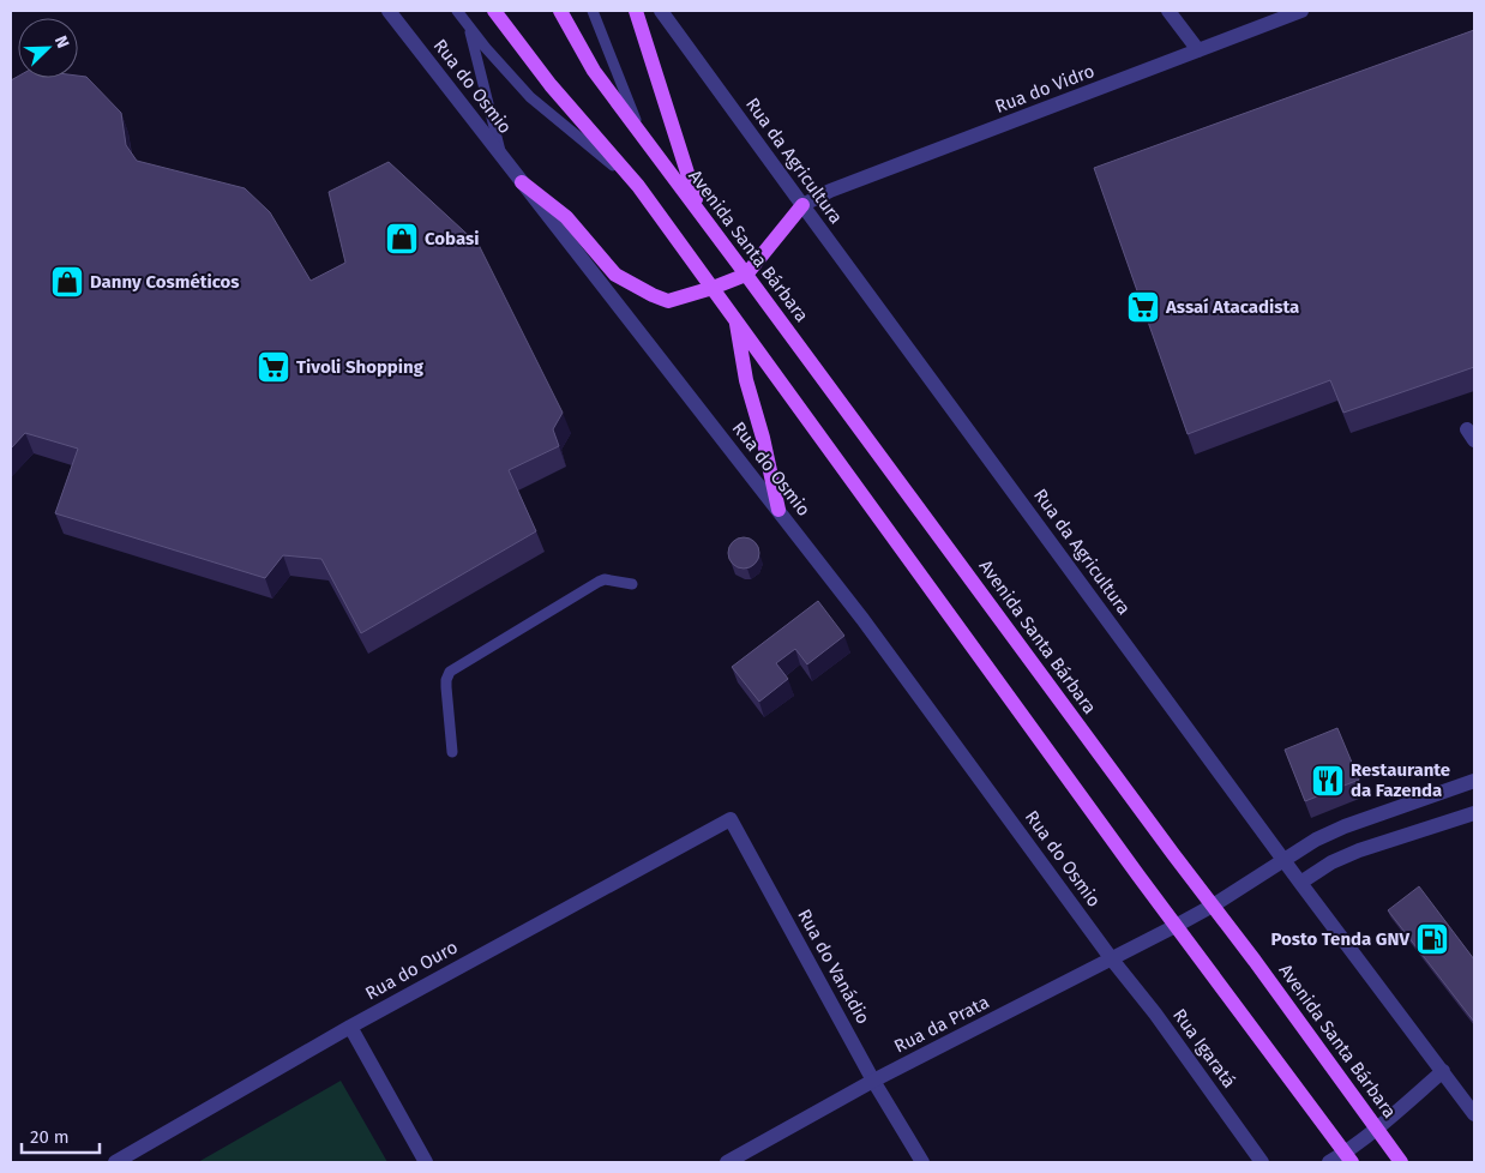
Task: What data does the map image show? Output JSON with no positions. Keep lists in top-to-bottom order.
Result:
{
  "streets": {
    "main road": ["Avenida Santa Bárbara"],
    "street": [
      "Rua do Osmio",
      "Rua do Vidro",
      "Rua da Agricultura",
      "Rua do Vanádio",
      "Rua do Ouro",
      "Rua da Prata",
      "Rua Igaratá"
    ]
  },
  "crossings": [
    ["Rua do Osmio", "Rua da Prata"],
    ["Rua do Osmio", "Rua Igaratá"],
    ["Rua do Vidro", "Rua da Agricultura"],
    ["Rua da Agricultura", "Rua da Prata"],
    ["Avenida Santa Bárbara", "Rua da Prata"],
    ["Rua do Vanádio", "Rua do Ouro"],
    ["Rua do Vanádio", "Rua da Prata"],
    ["Rua da Prata", "Rua Igaratá"]
  ],
  "places": {
    "shop": ["Cobasi", "Danny Cosméticos"],
    "supermarket": ["Assaí Atacadista", "Tivoli Shopping"],
    "restaurant": ["Restaurante da Fazenda"],
    "fuel station": ["Posto Tenda GNV"]
  },
  "scale_bar": "20 m",
  "north": "top right"
}
